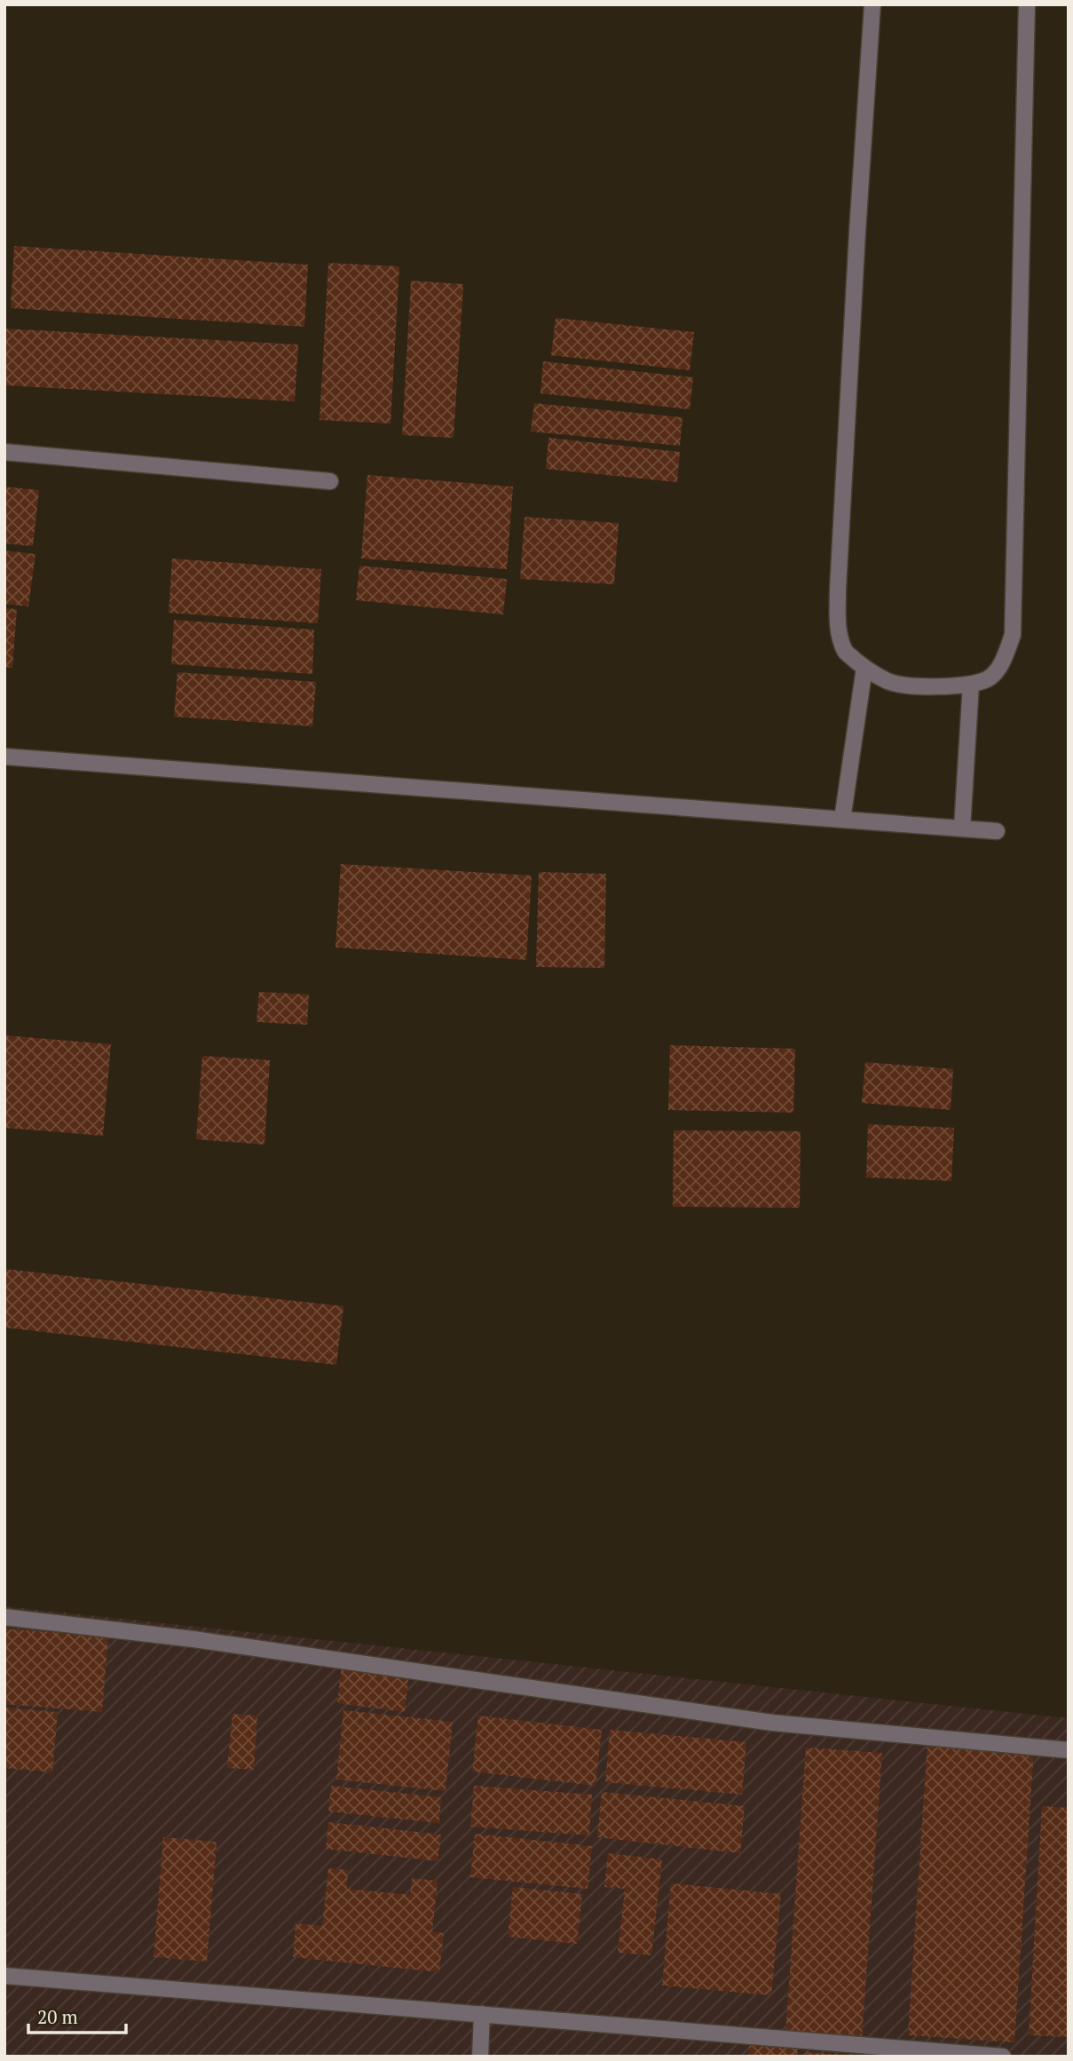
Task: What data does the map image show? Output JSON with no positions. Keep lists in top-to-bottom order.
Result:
{
  "scale_bar": "20 m"
}
